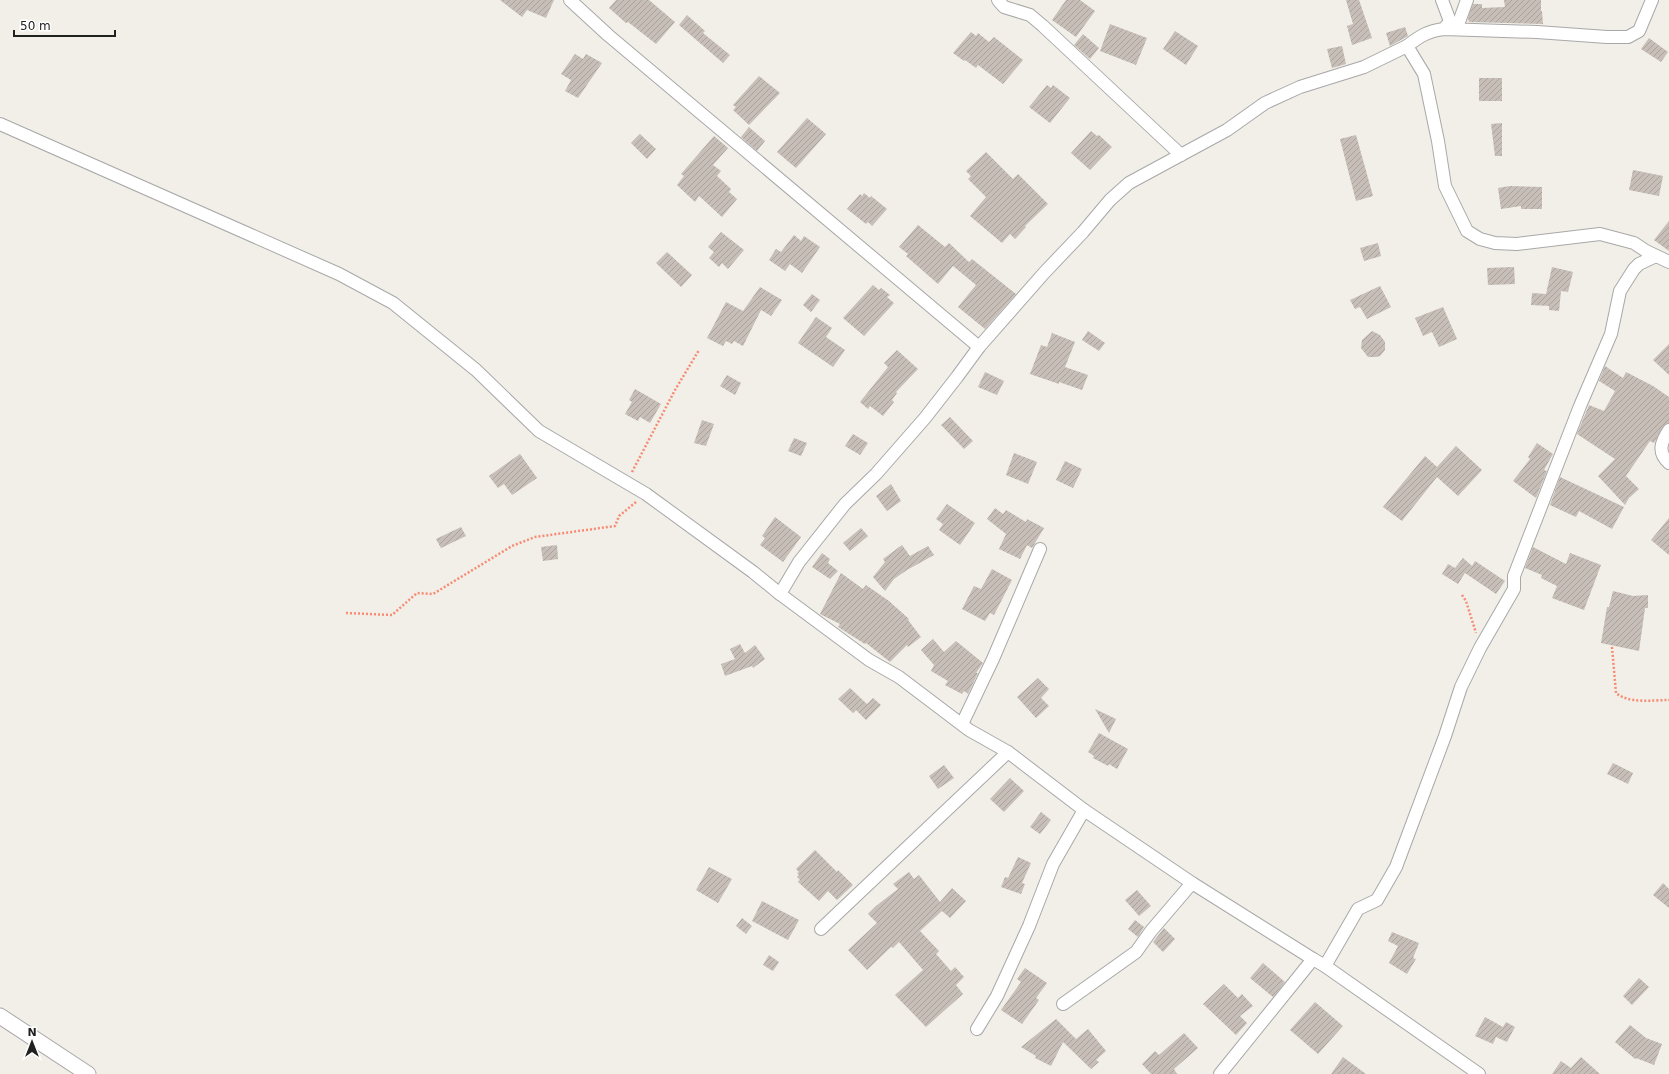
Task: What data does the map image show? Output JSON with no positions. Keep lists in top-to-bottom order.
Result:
{
  "scale_bar": "50 m",
  "north": "top"
}
